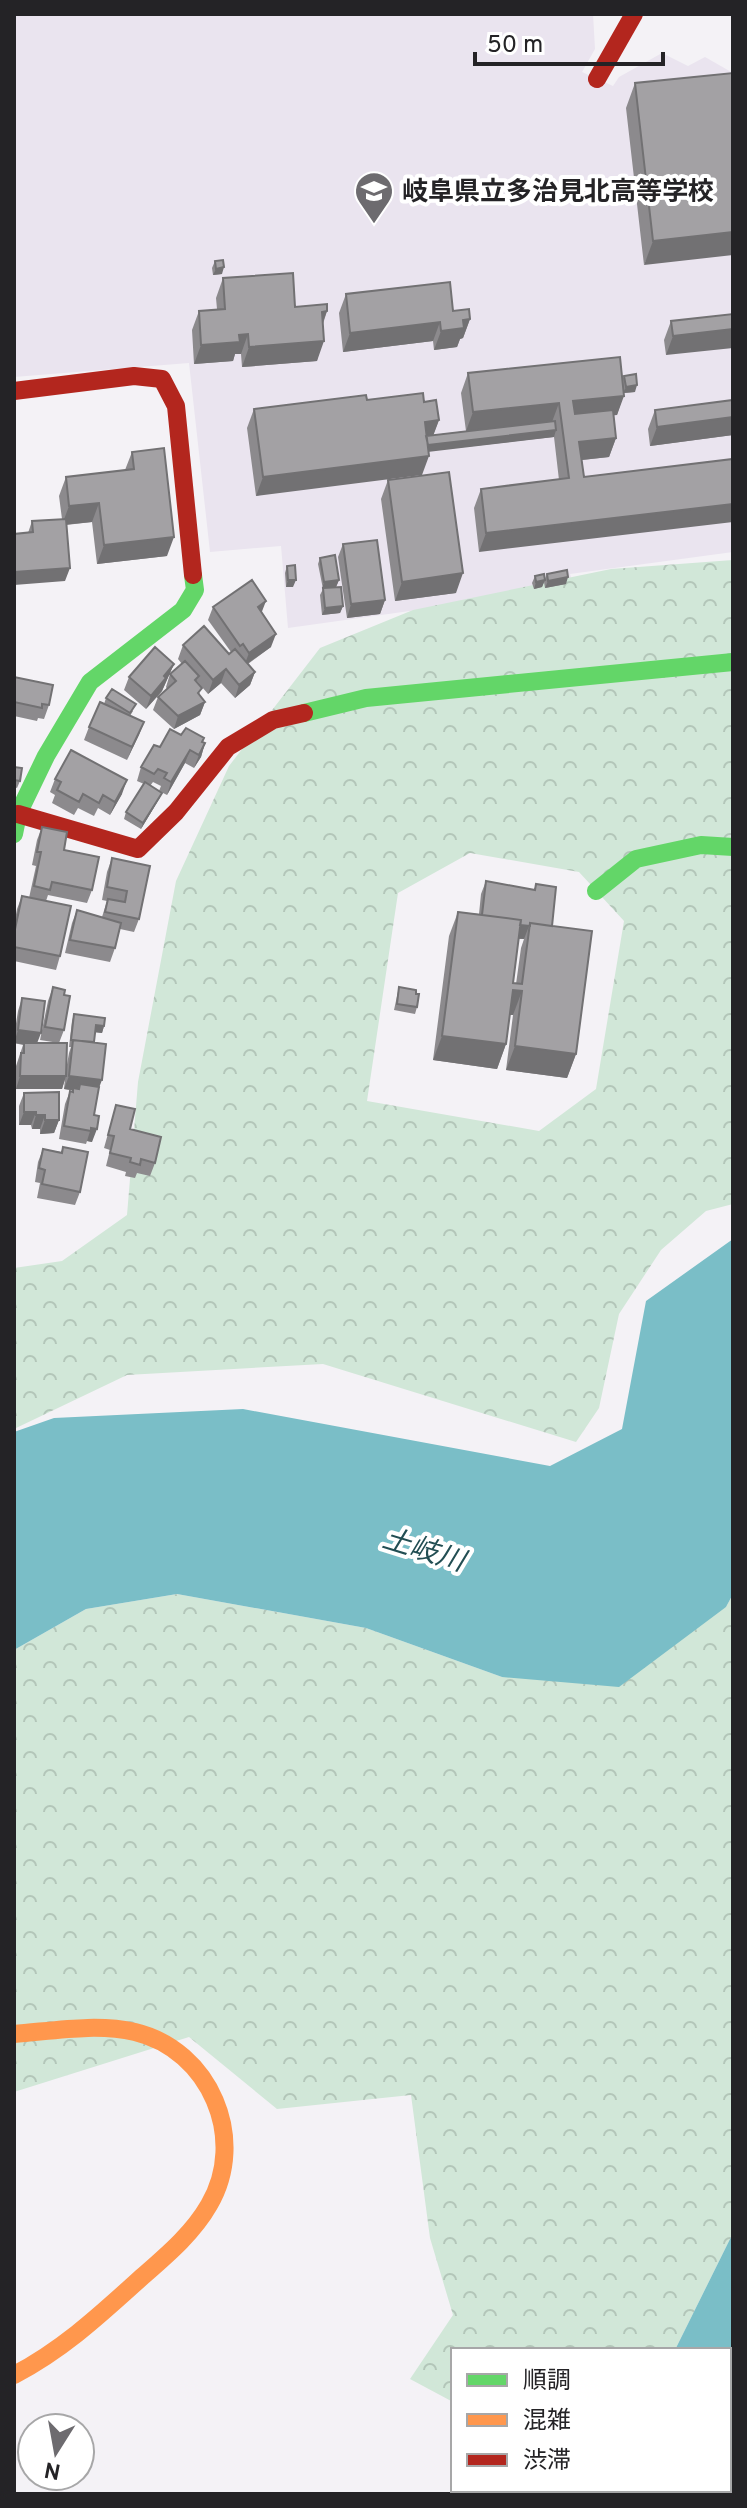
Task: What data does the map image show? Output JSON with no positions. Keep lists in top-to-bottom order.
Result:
{
  "water": ["土岐川"],
  "places": {
    "school or university": ["岐阜県立多治見北高等学校"]
  },
  "legend": ["順調", "混雑", "渋滞"],
  "scale_bar": "50 m",
  "north": "bottom"
}
